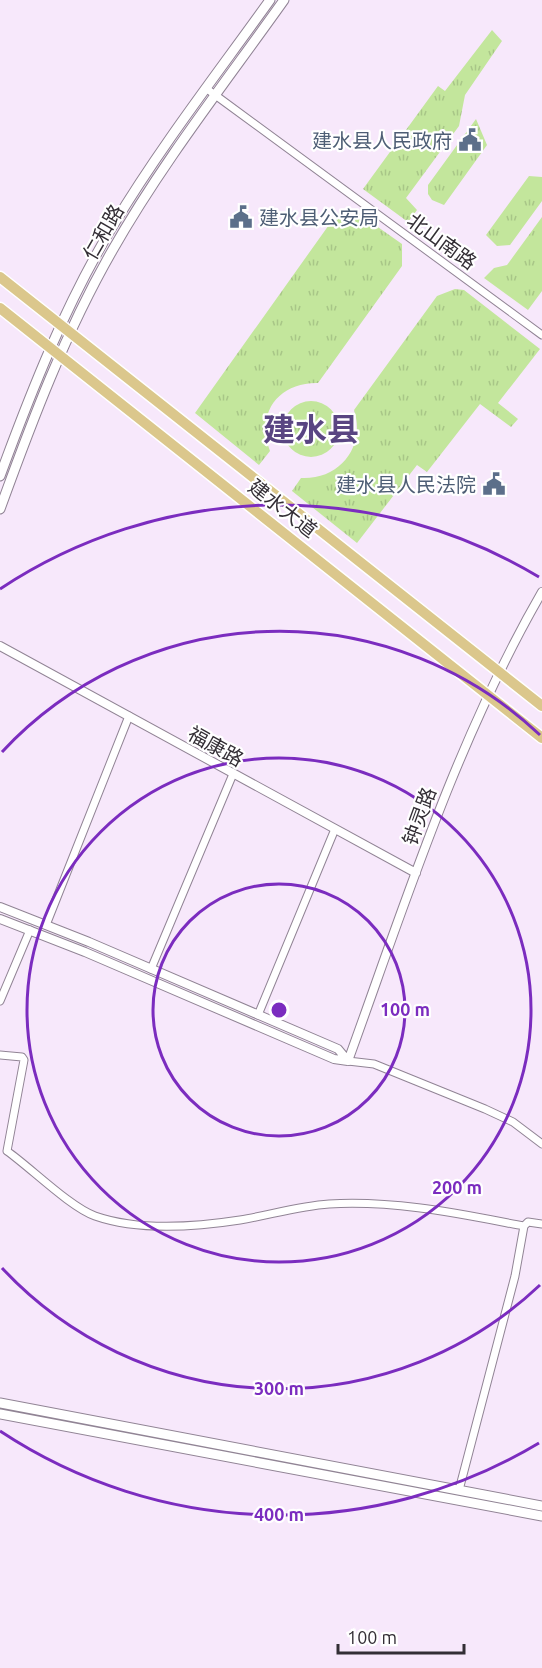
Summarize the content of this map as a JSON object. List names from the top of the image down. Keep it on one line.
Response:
{"streets":{"main road":["仁和路","建水大道"],"street":["北山南路","福康路","钟灵路"]},"crossings":[["仁和路","北山南路"],["仁和路","建水大道"],["建水大道","钟灵路"],["福康路","钟灵路"]],"districts":["建水县"],"places":{"public building":["建水县人民政府","建水县公安局","建水县人民法院"]},"scale_bar":"100 m","rings":["100 m","200 m","300 m","400 m"]}
